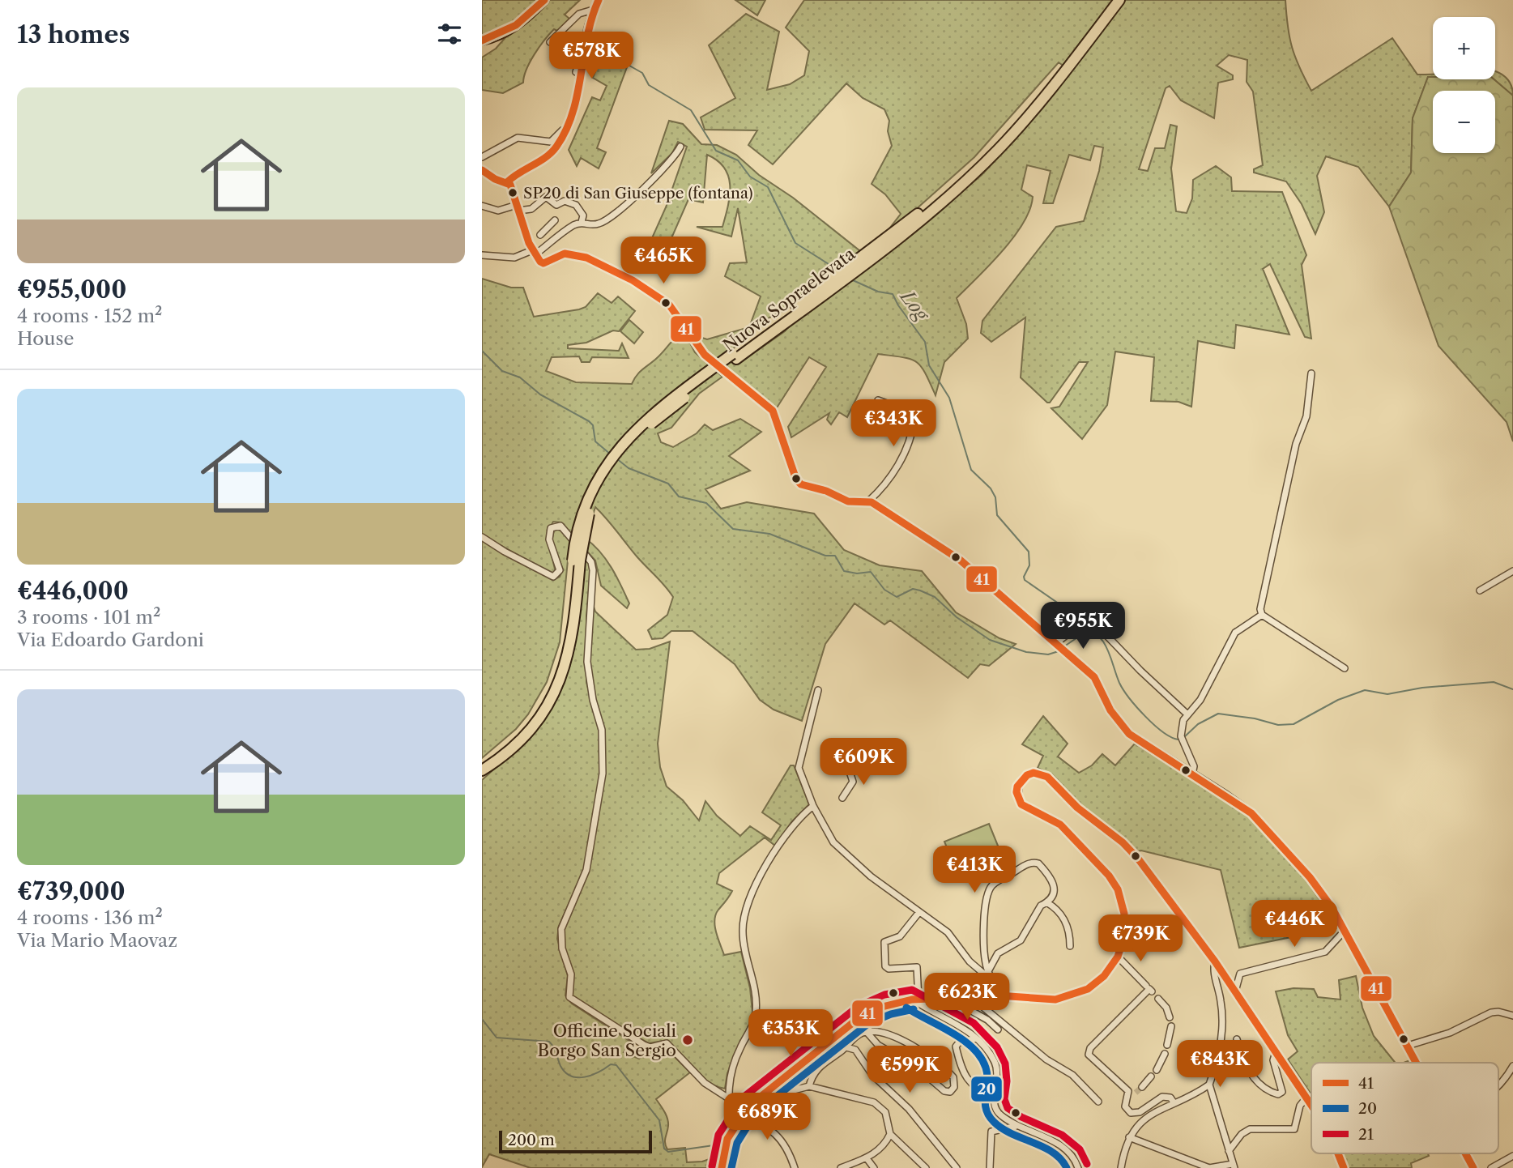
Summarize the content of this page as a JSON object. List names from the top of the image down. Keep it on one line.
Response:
{"streets":{"highway":["Nuova Sopraelevata"]},"water":["Log"],"places":["SP20 di San Giuseppe (fontana)","Officine Sociali Borgo San Sergio"],"lines":["transit line 41","transit line 21","transit line 20"],"legend":["41","20","21"],"scale_bar":"200 m","page":{"heading":"13 homes","map_buttons":["+","−"],"price":["€578K","€465K","€343K","€955K","€609K","€413K","€446K","€739K","€623K","€353K","€843K","€599K","€689K"],"list":[{"name":"€955,000","note":"4 rooms · 152 m² · House"},{"name":"€446,000","note":"3 rooms · 101 m² · Via Edoardo Gardoni"},{"name":"€739,000","note":"4 rooms · 136 m² · Via Mario Maovaz"}],"scale":"200 m"}}
